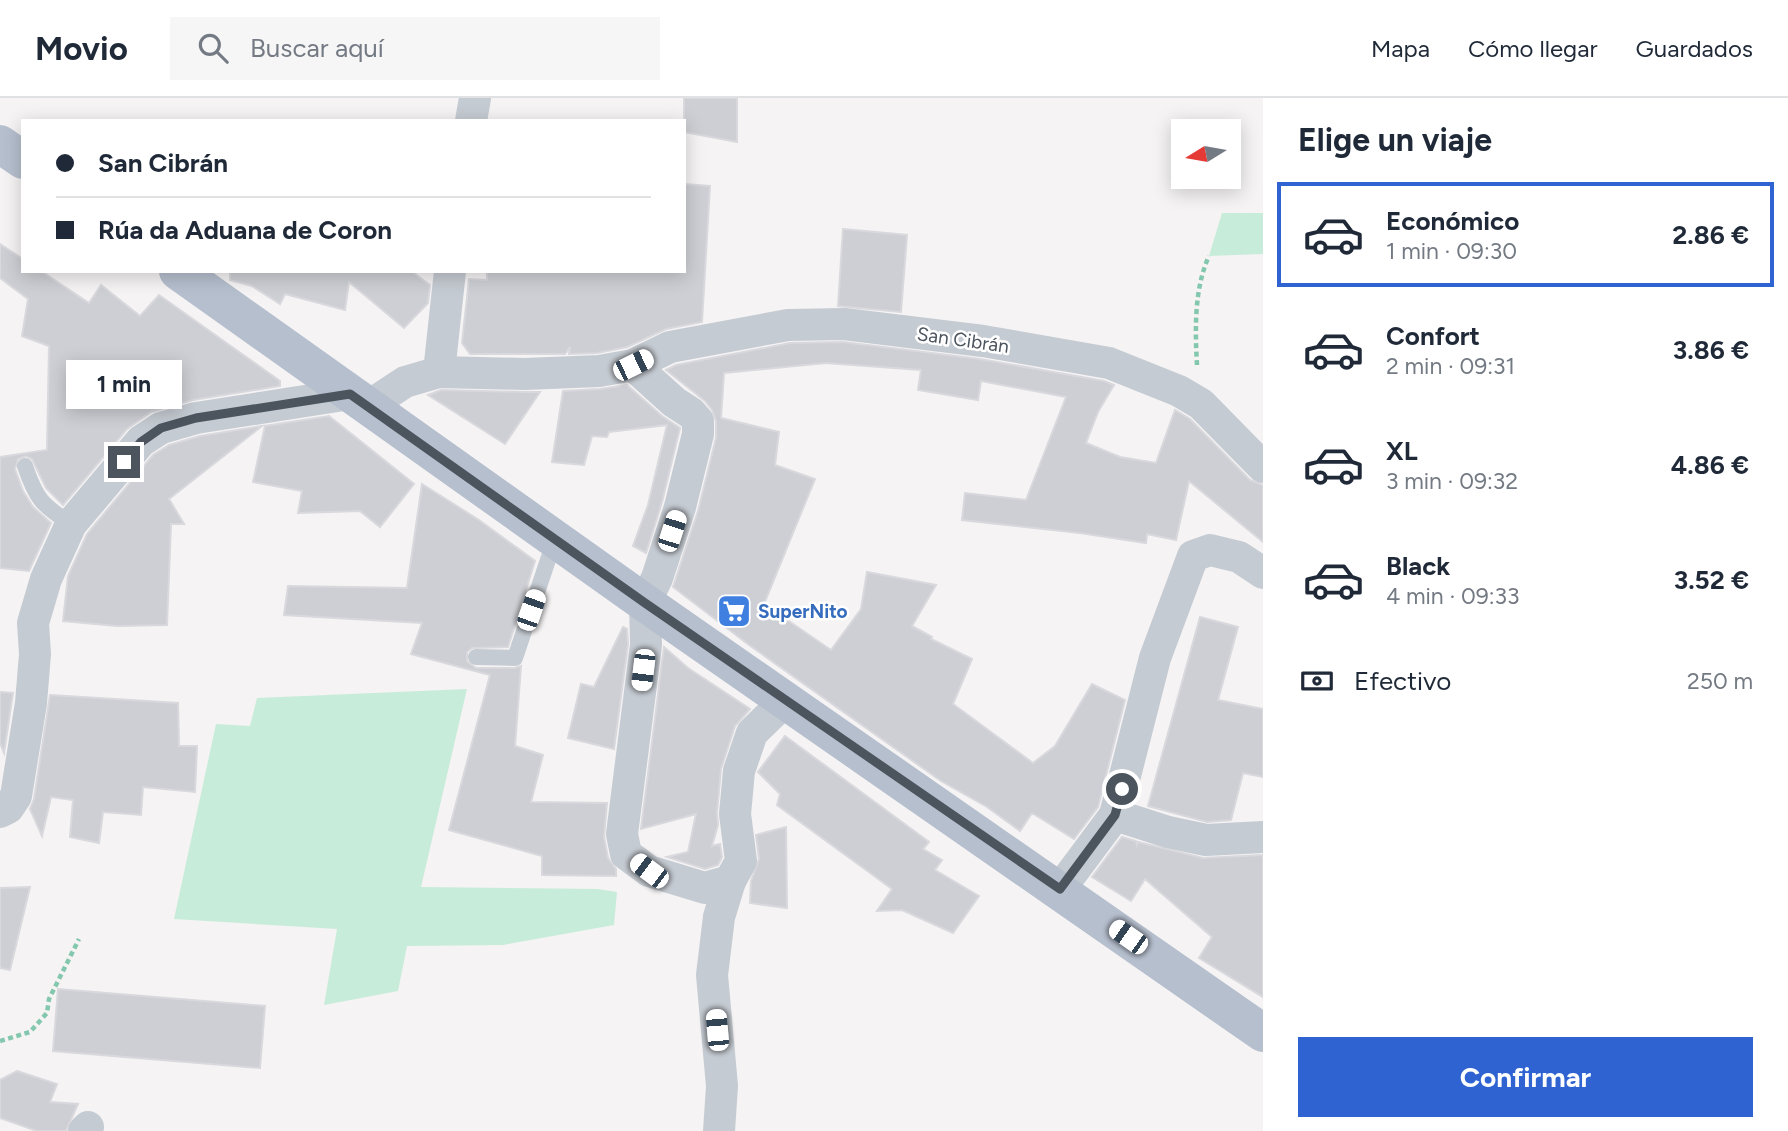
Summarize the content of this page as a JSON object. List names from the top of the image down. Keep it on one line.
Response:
{"streets":{"street":["San Cibrán"]},"places":{"supermarket":["SuperNito"]},"north":"left","page":{"header":"Movio","search":"Buscar aquí","nav":["Mapa","Cómo llegar","Guardados"],"heading":"Elige un viaje","banner":["San Cibrán","Rúa da Aduana de Coron"],"list":[{"name":"Económico","note":"1 min · 09:30","value":"2.86 €"},{"name":"Confort","note":"2 min · 09:31","value":"3.86 €"},{"name":"XL","note":"3 min · 09:32","value":"4.86 €"},{"name":"Black","note":"4 min · 09:33","value":"3.52 €"}],"bubble":"1 min","pay":["Efectivo","250 m"],"buttons":"Confirmar"}}
